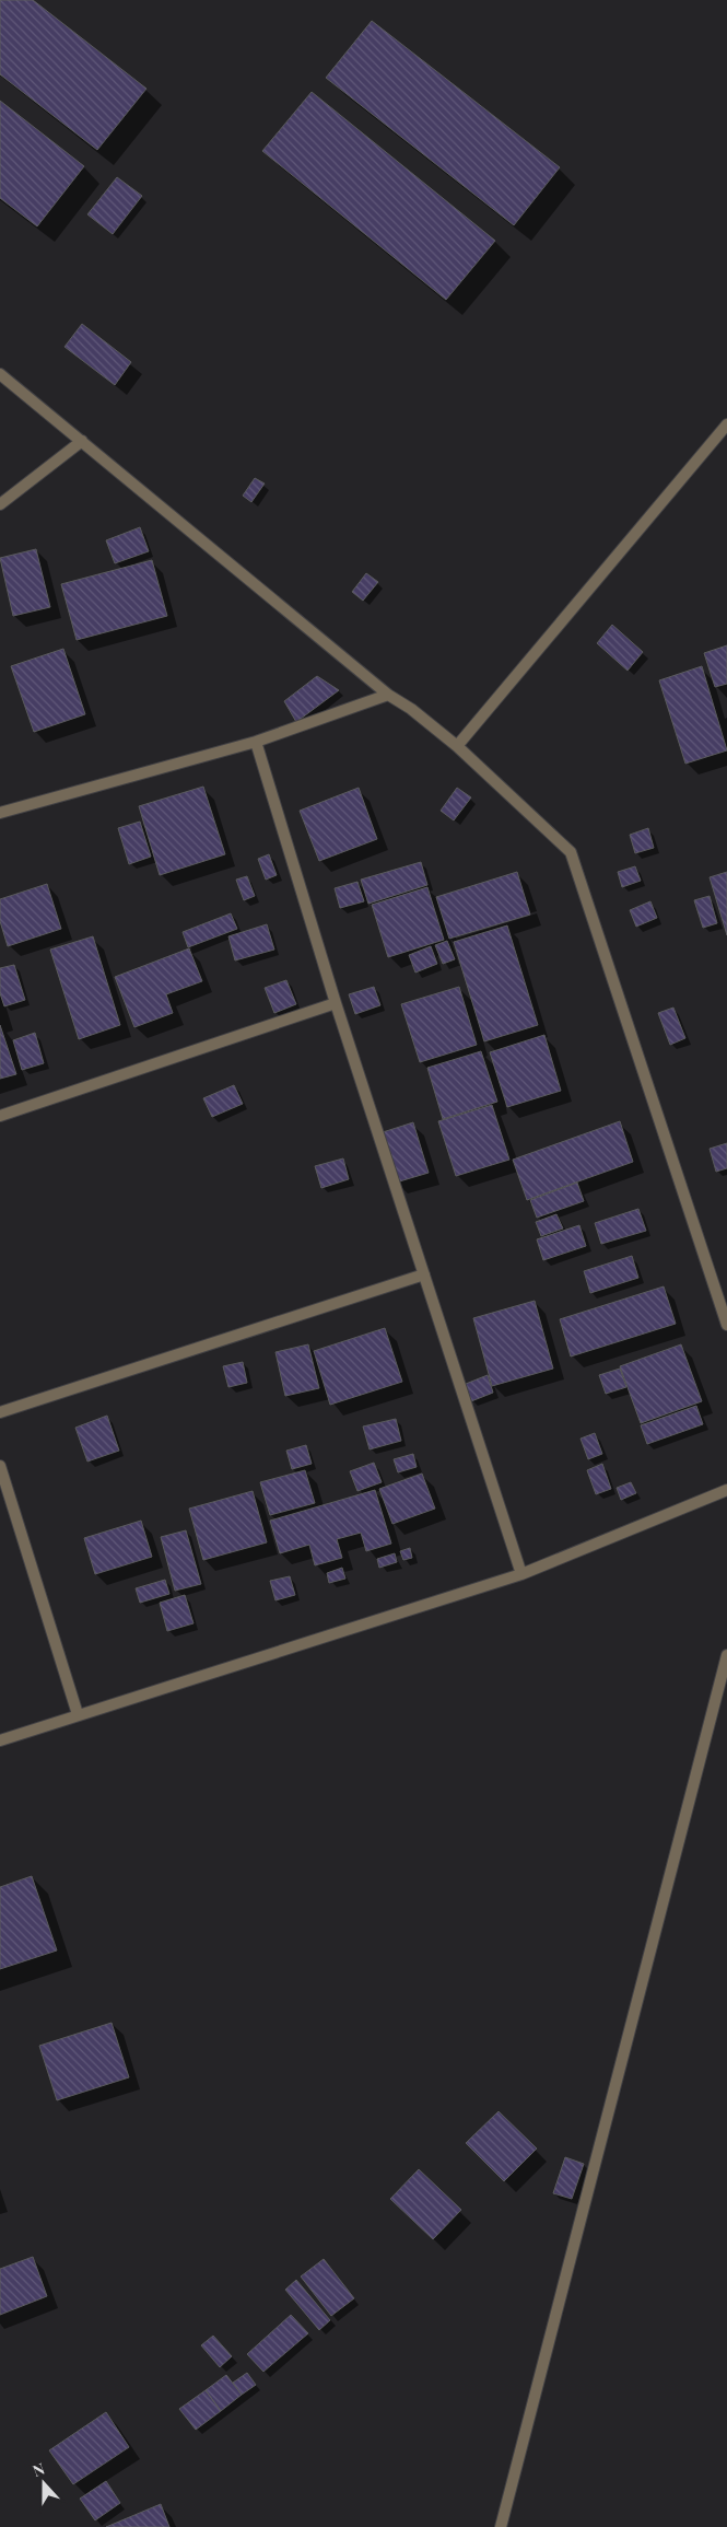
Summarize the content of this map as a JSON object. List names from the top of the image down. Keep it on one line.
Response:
{"north":"top"}
